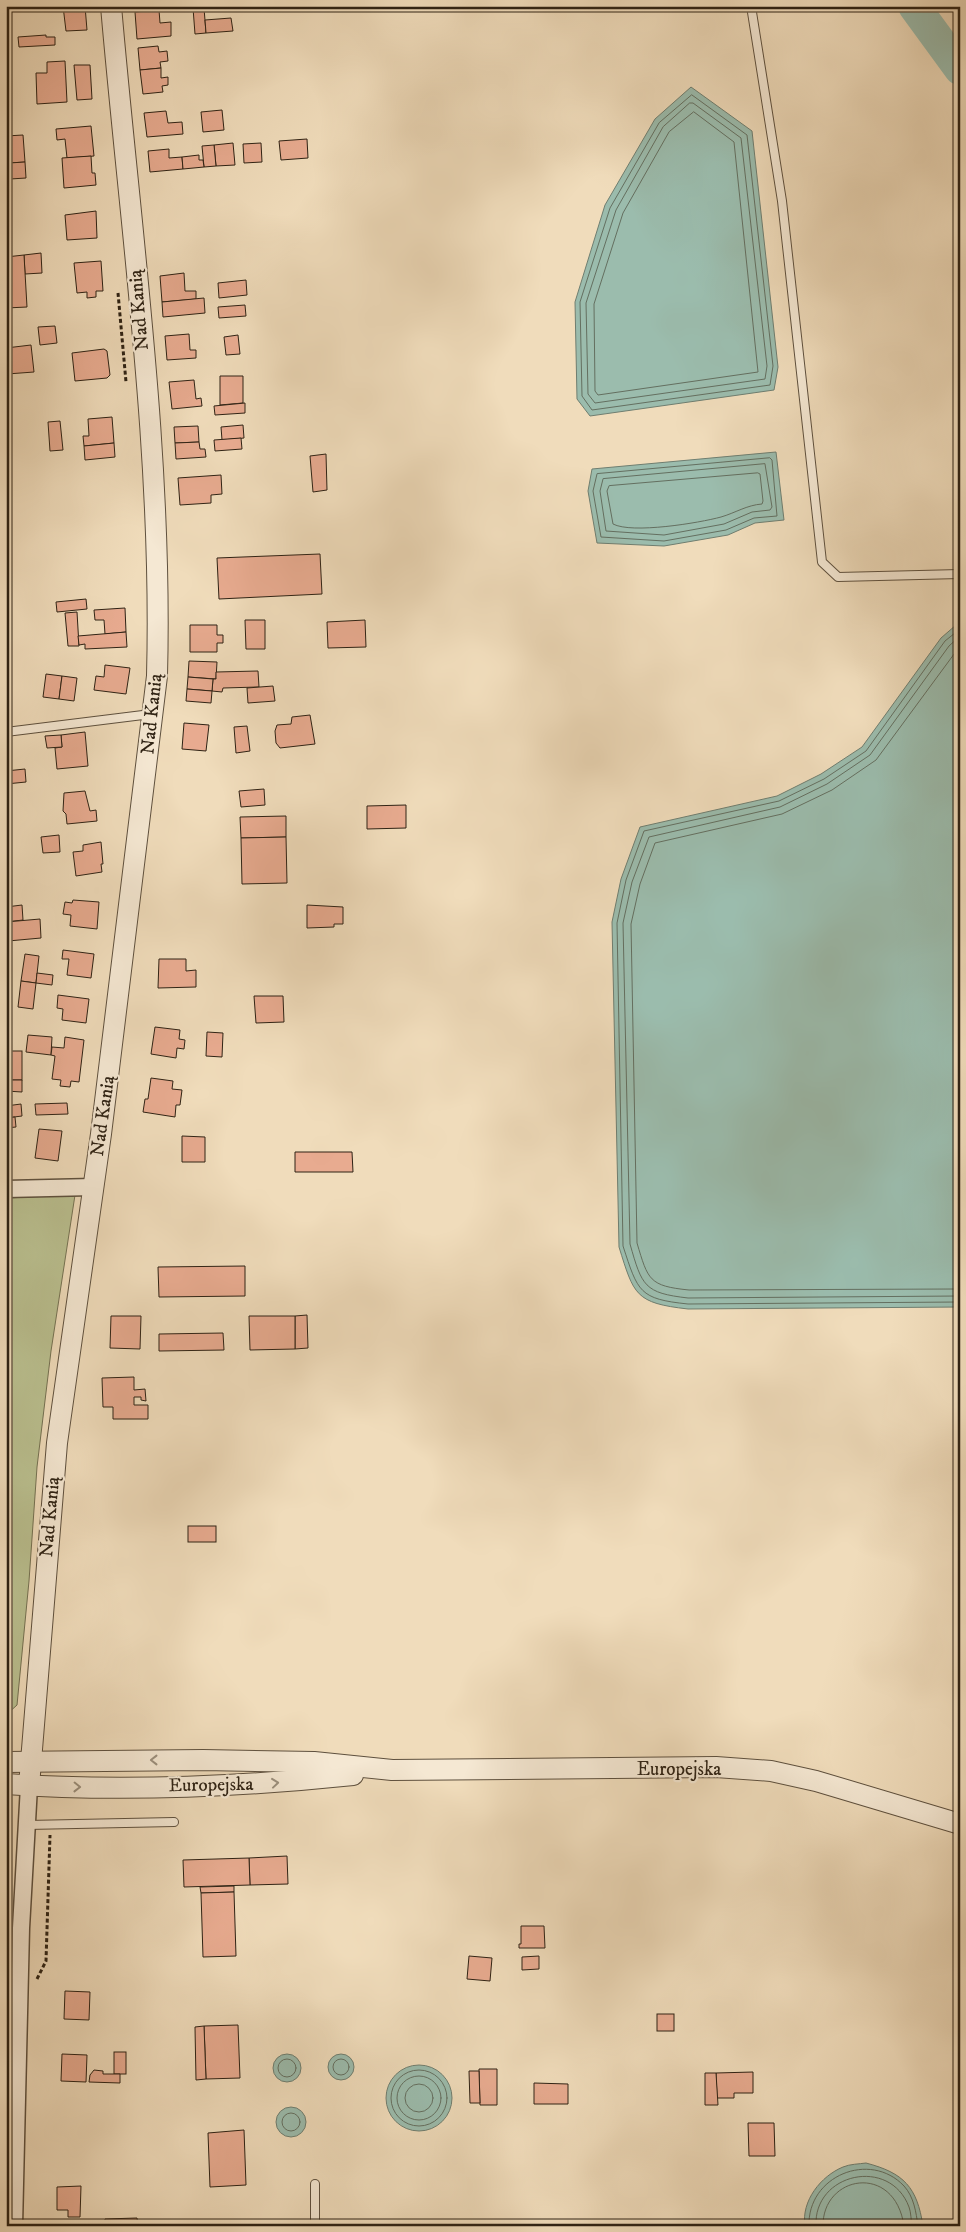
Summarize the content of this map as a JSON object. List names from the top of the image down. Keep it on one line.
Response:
{"streets":{"street":["Nad Kanią","Europejska"]},"crossings":[["Nad Kanią","Europejska"]]}
